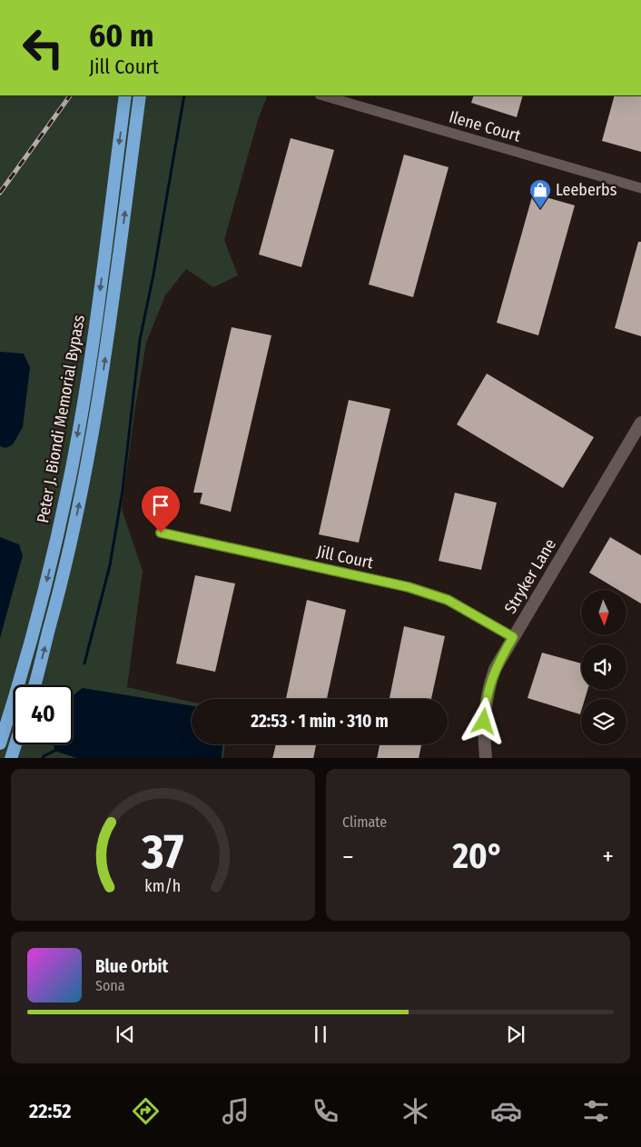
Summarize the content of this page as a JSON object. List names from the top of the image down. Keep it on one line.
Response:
{"streets":{"highway":["Peter J. Biondi Memorial Bypass"],"street":["Ilene Court","Jill Court","Stryker Lane"]},"crossings":[["Jill Court","Stryker Lane"]],"places":{"shop":["Leeberbs"]},"north":"bottom","page":{"turn":["60 m","Jill Court"],"limit":"40","trip":"22:53 · 1 min · 310 m","tile":"Climate","heat":["−","20°","+"],"song":["Blue Orbit","Sona"],"tabs":"22:52","gauge":["37","km/h"]}}
